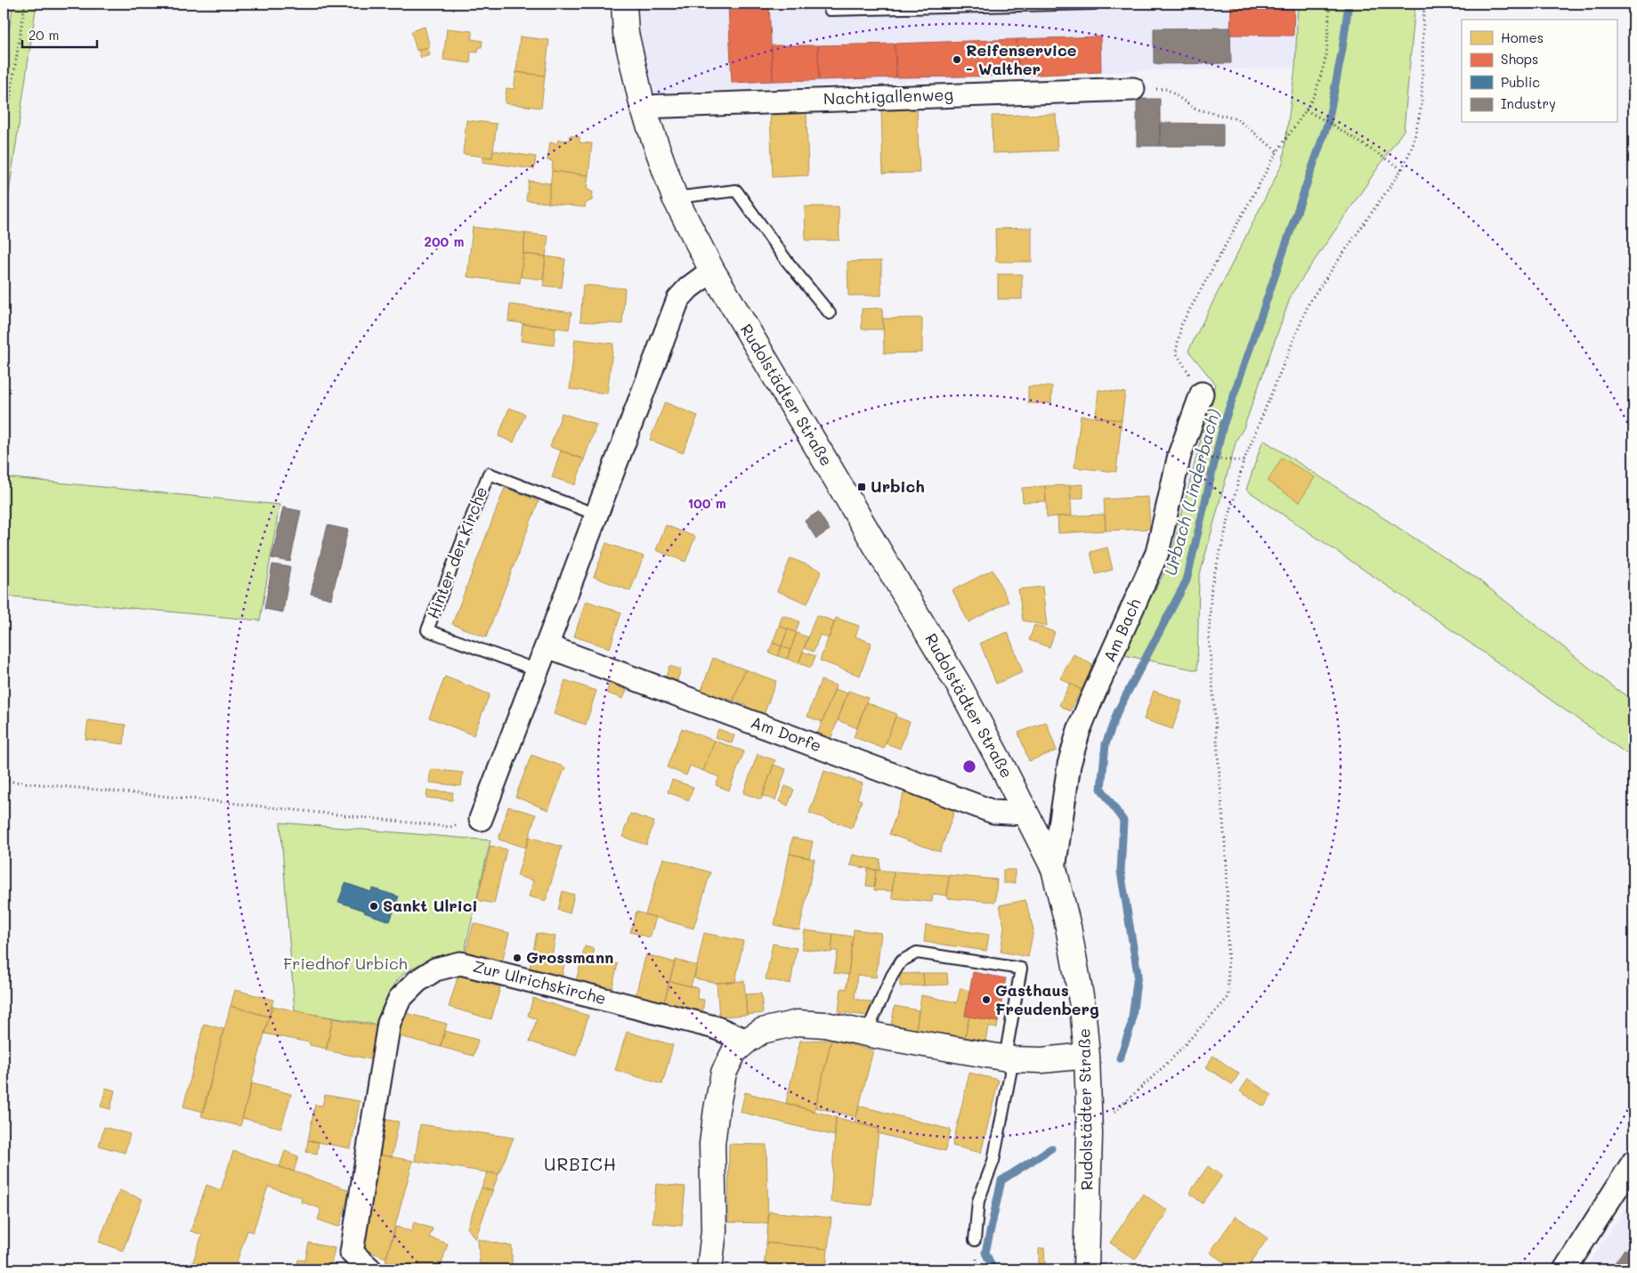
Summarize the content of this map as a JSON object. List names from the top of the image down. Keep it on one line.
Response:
{"streets":{"street":["Nachtigallenweg","Rudolstädter Straße","Am Bach","Am Dorfe","Zur Ulrichskirche"],"lane":["Hinter der Kirche"]},"crossings":[["Nachtigallenweg","Rudolstädter Straße"],["Rudolstädter Straße","Am Bach"],["Rudolstädter Straße","Am Dorfe"]],"districts":["URBICH"],"water":["Urbach (Linderbach)"],"parks":["Friedhof Urbich"],"places":{"other":["Reifenservice - Walther","Sankt Ulrici","Grossmann","Gasthaus Freudenberg"],"transit":["Urbich"]},"legend":["Homes","Shops","Public","Industry"],"scale_bar":"20 m","rings":["200 m","100 m"]}
